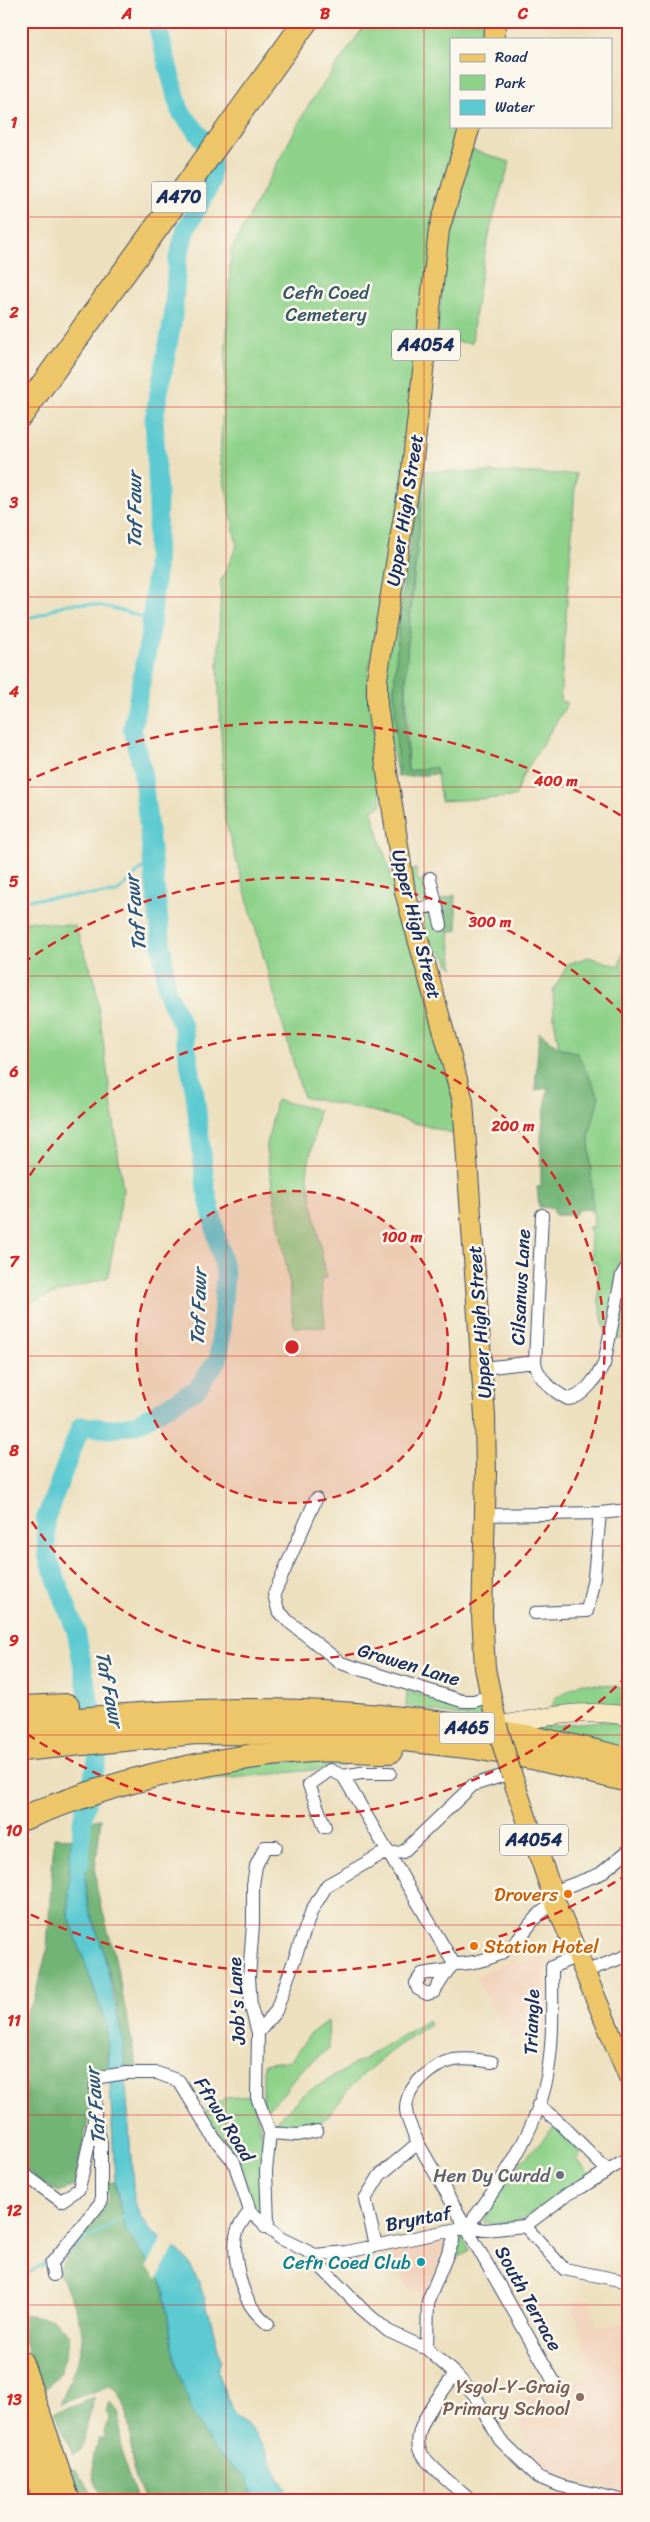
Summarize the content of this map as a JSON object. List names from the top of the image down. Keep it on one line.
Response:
{"streets":{"highway":["A470","A465"],"main road":["A4054","Upper High Street"],"street":["Cilsanws Lane","Grawen Lane","Job's Lane","Triangle","Ffrwd Road","Bryntaf","South Terrace"]},"crossings":[["A4054","Upper High Street"],["A4054","Triangle"],["Upper High Street","Cilsanws Lane"],["Upper High Street","Grawen Lane"],["Job's Lane","Ffrwd Road"],["Triangle","Bryntaf"],["Ffrwd Road","Bryntaf"],["Bryntaf","South Terrace"]],"water":["Taf Fawr"],"parks":["Cefn Coed Cemetery"],"places":["Drovers","Station Hotel","Hen Dy Cwrdd","Cefn Coed Club","Ysgol-Y-Graig Primary School"],"legend":["Road","Park","Water"],"grid":{"columns":["A","B","C"],"rows":["1","2","3","4","5","6","7","8","9","10","11","12","13"]},"rings":["400 m","300 m","200 m","100 m"]}
